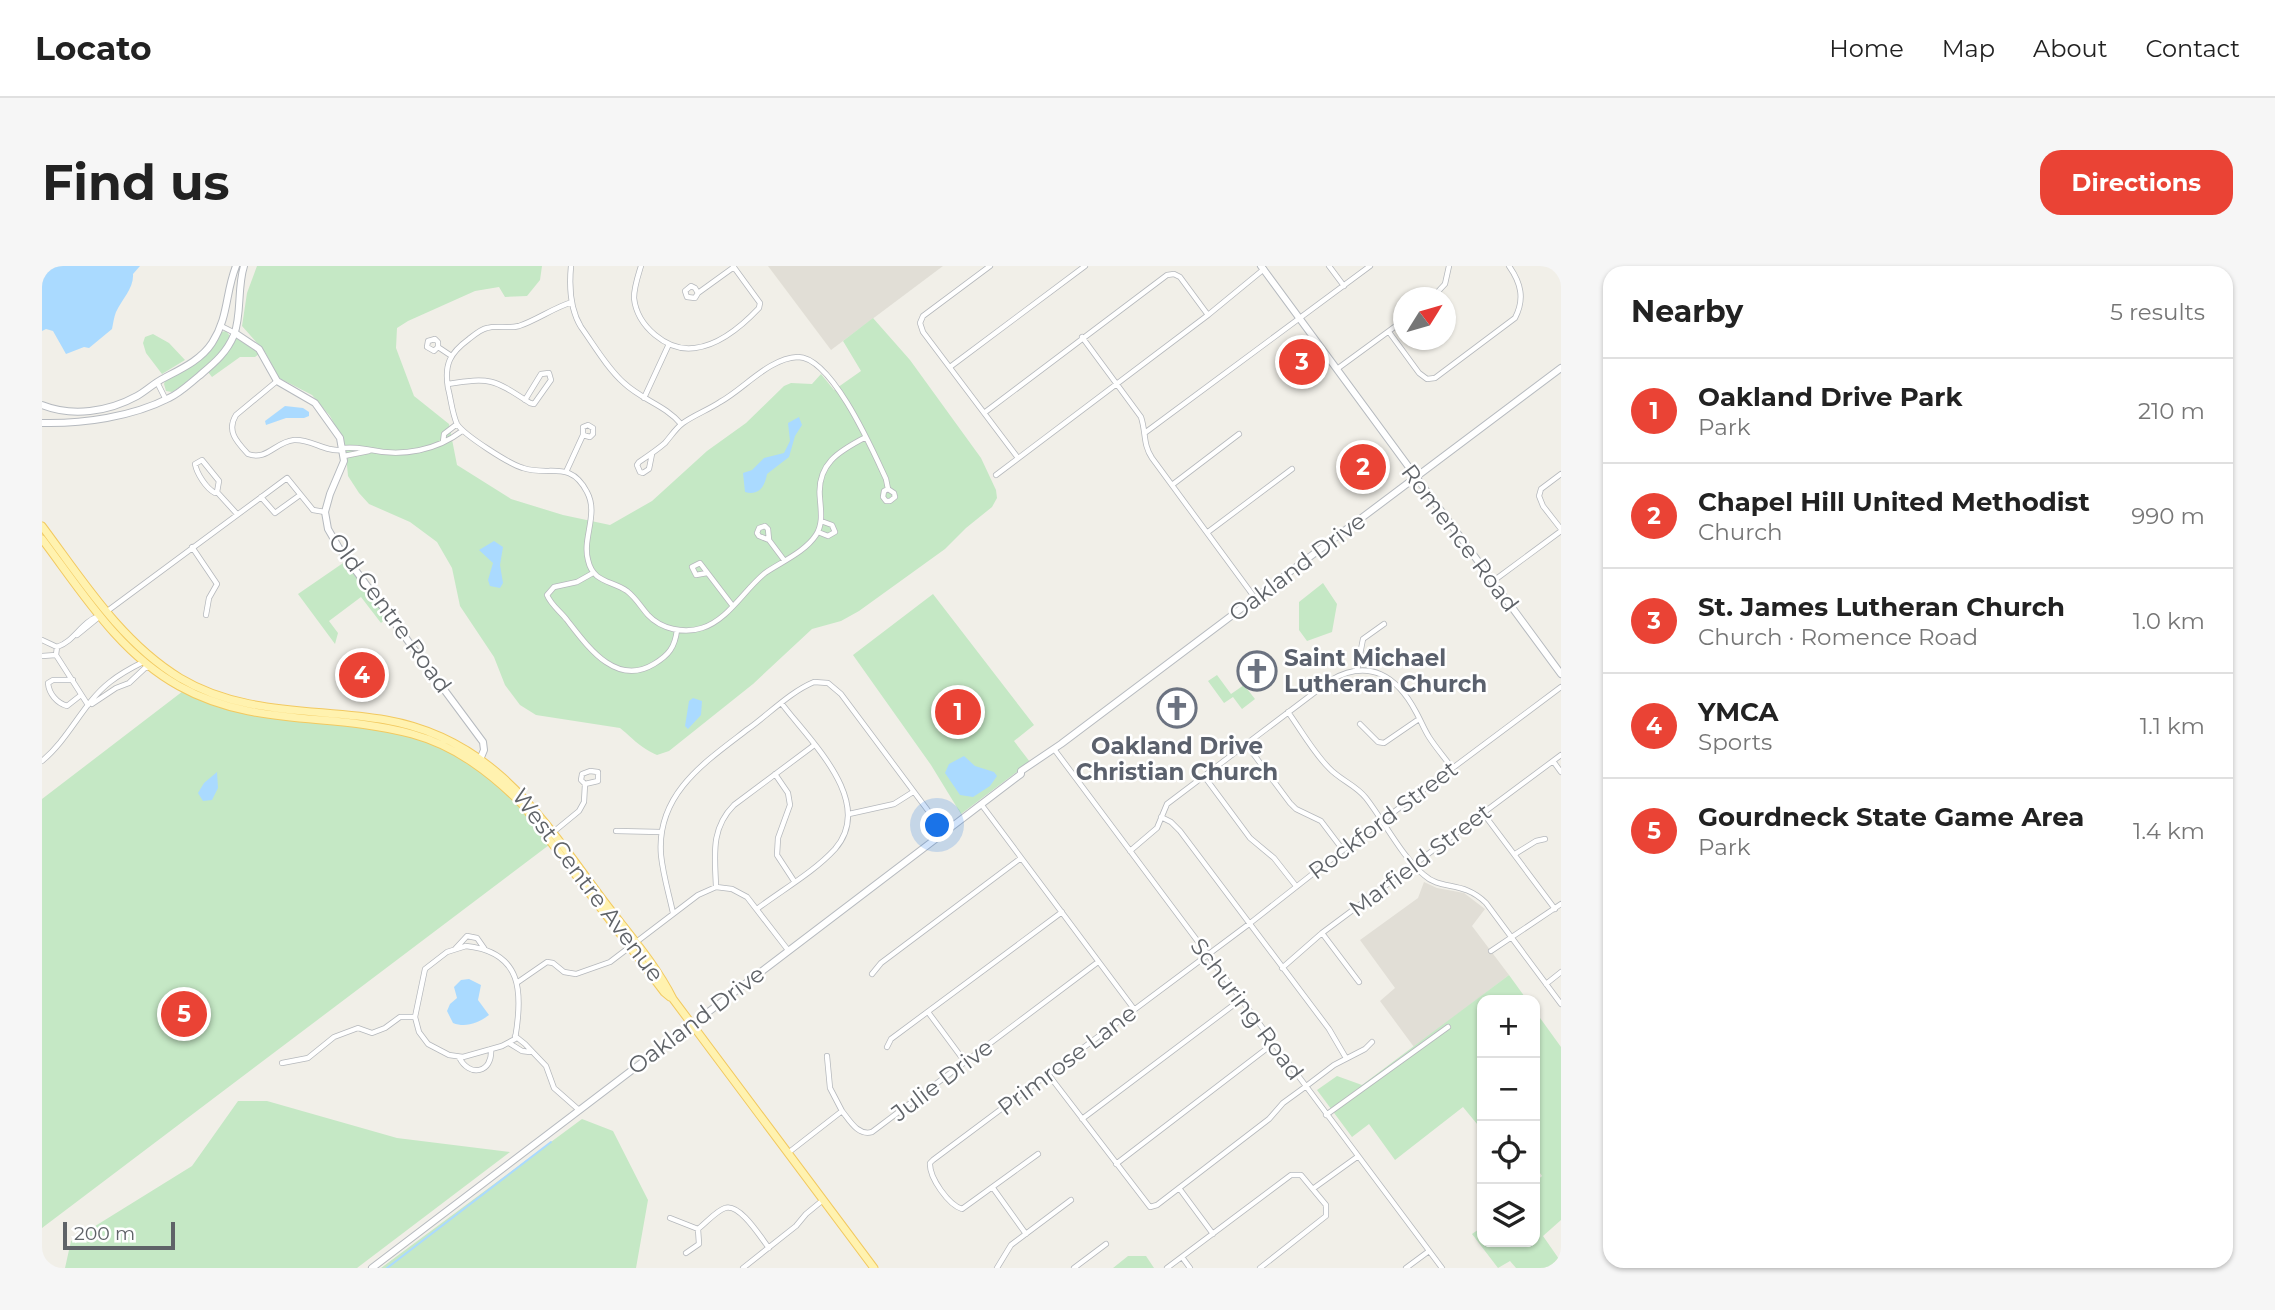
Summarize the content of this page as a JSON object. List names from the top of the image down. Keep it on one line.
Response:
{"streets":{"main road":["West Centre Avenue"],"street":["Romence Road","Oakland Drive","Old Centre Road","Rockford Street","Marfield Street","Schuring Road","Primrose Lane","Julie Drive"]},"crossings":[["Romence Road","Oakland Drive"],["Oakland Drive","West Centre Avenue"],["Oakland Drive","Schuring Road"],["Old Centre Road","West Centre Avenue"],["Rockford Street","Schuring Road"],["Rockford Street","Primrose Lane"],["Schuring Road","Primrose Lane"]],"places":{"church":["Saint Michael Lutheran Church","Oakland Drive Christian Church"]},"scale_bar":"200 m","north":"top right","page":{"header":"Locato","nav":["Home","Map","About","Contact"],"buttons":"Directions","title":"Find us","heading":["Nearby","5 results"],"pins":["3","2","4","1","5"],"list":[{"mark":"1","name":"Oakland Drive Park","note":"Park","value":"210 m"},{"mark":"2","name":"Chapel Hill United Methodist","note":"Church","value":"990 m"},{"mark":"3","name":"St. James Lutheran Church","note":"Church · Romence Road","value":"1.0 km"},{"mark":"4","name":"YMCA","note":"Sports","value":"1.1 km"},{"mark":"5","name":"Gourdneck State Game Area","note":"Park","value":"1.4 km"}],"map_buttons":["+","−"],"scale":"200 m"}}
